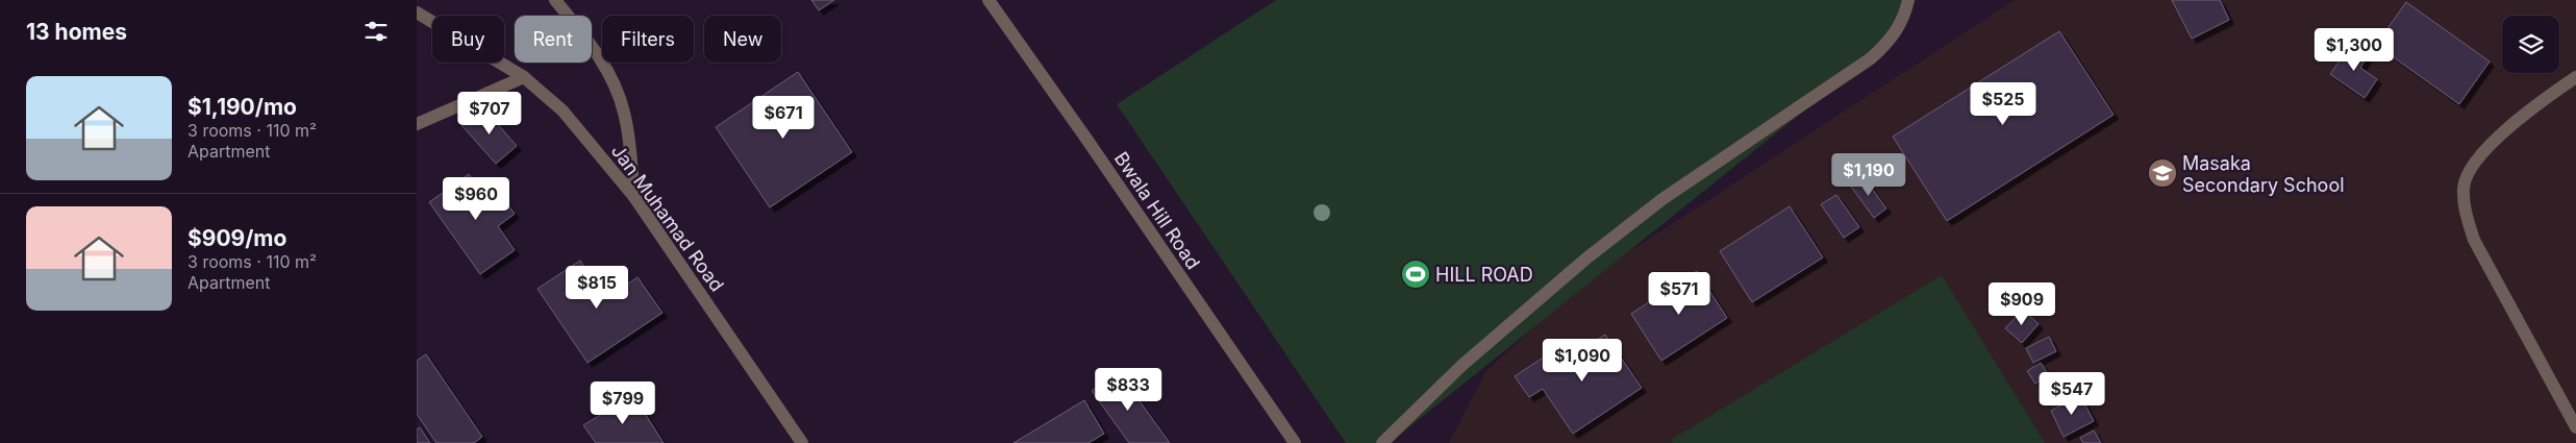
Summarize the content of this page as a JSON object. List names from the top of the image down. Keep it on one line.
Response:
{"streets":{"street":["Bwala Hill Road","Jan Muhamad Road"]},"places":{"school or university":["Masaka Secondary School"],"sports":["HILL ROAD"]},"page":{"heading":"13 homes","chip":["Buy","Rent","Filters","New"],"price":["$1,300","$525","$707","$671","$1,190","$960","$815","$571","$909","$1,090","$833","$547","$799"],"list":[{"name":"$1,190/mo","note":"3 rooms · 110 m² · Apartment"},{"name":"$909/mo","note":"3 rooms · 110 m² · Apartment"}]}}
